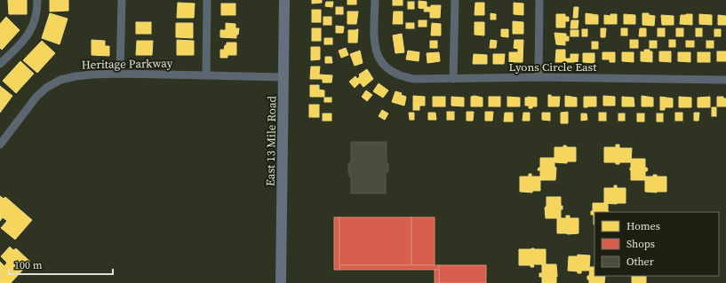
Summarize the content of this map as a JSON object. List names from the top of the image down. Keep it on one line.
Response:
{"streets":{"main road":["East 13 Mile Road"],"street":["Heritage Parkway","Lyons Circle East"]},"crossings":[["Heritage Parkway","East 13 Mile Road"]],"legend":["Homes","Shops","Other"],"scale_bar":"100 m"}
